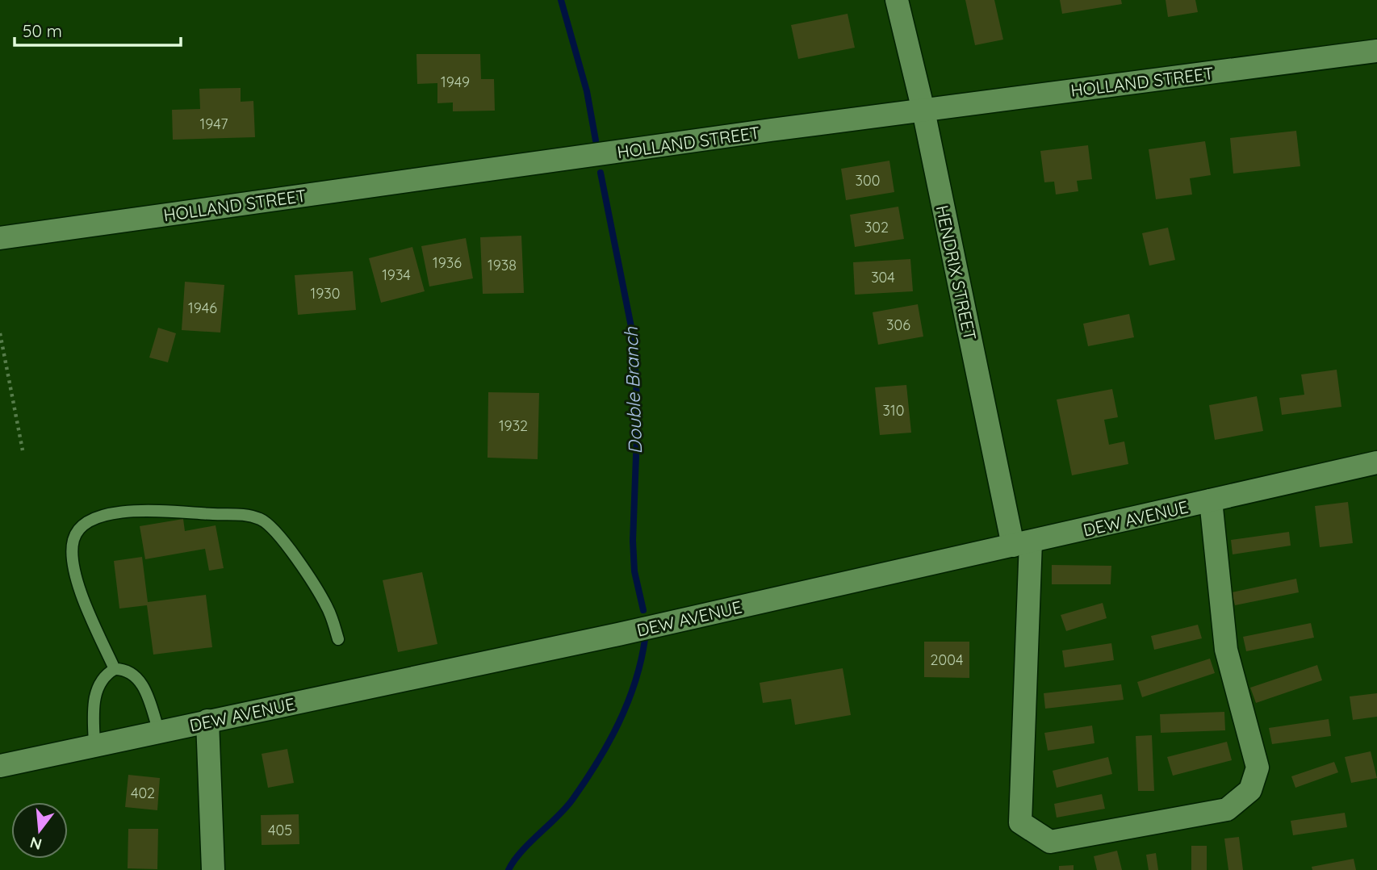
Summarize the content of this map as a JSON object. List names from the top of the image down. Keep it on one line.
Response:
{"streets":{"street":["HOLLAND STREET","HENDRIX STREET","DEW AVENUE"]},"crossings":[["HOLLAND STREET","HENDRIX STREET"],["HENDRIX STREET","DEW AVENUE"]],"water":["Double Branch"],"house_numbers":["1949","1947","300","302","1936","1938","1934","304","1930","1946","306","310","1932","2004","402","405"],"scale_bar":"50 m","north":"bottom"}
